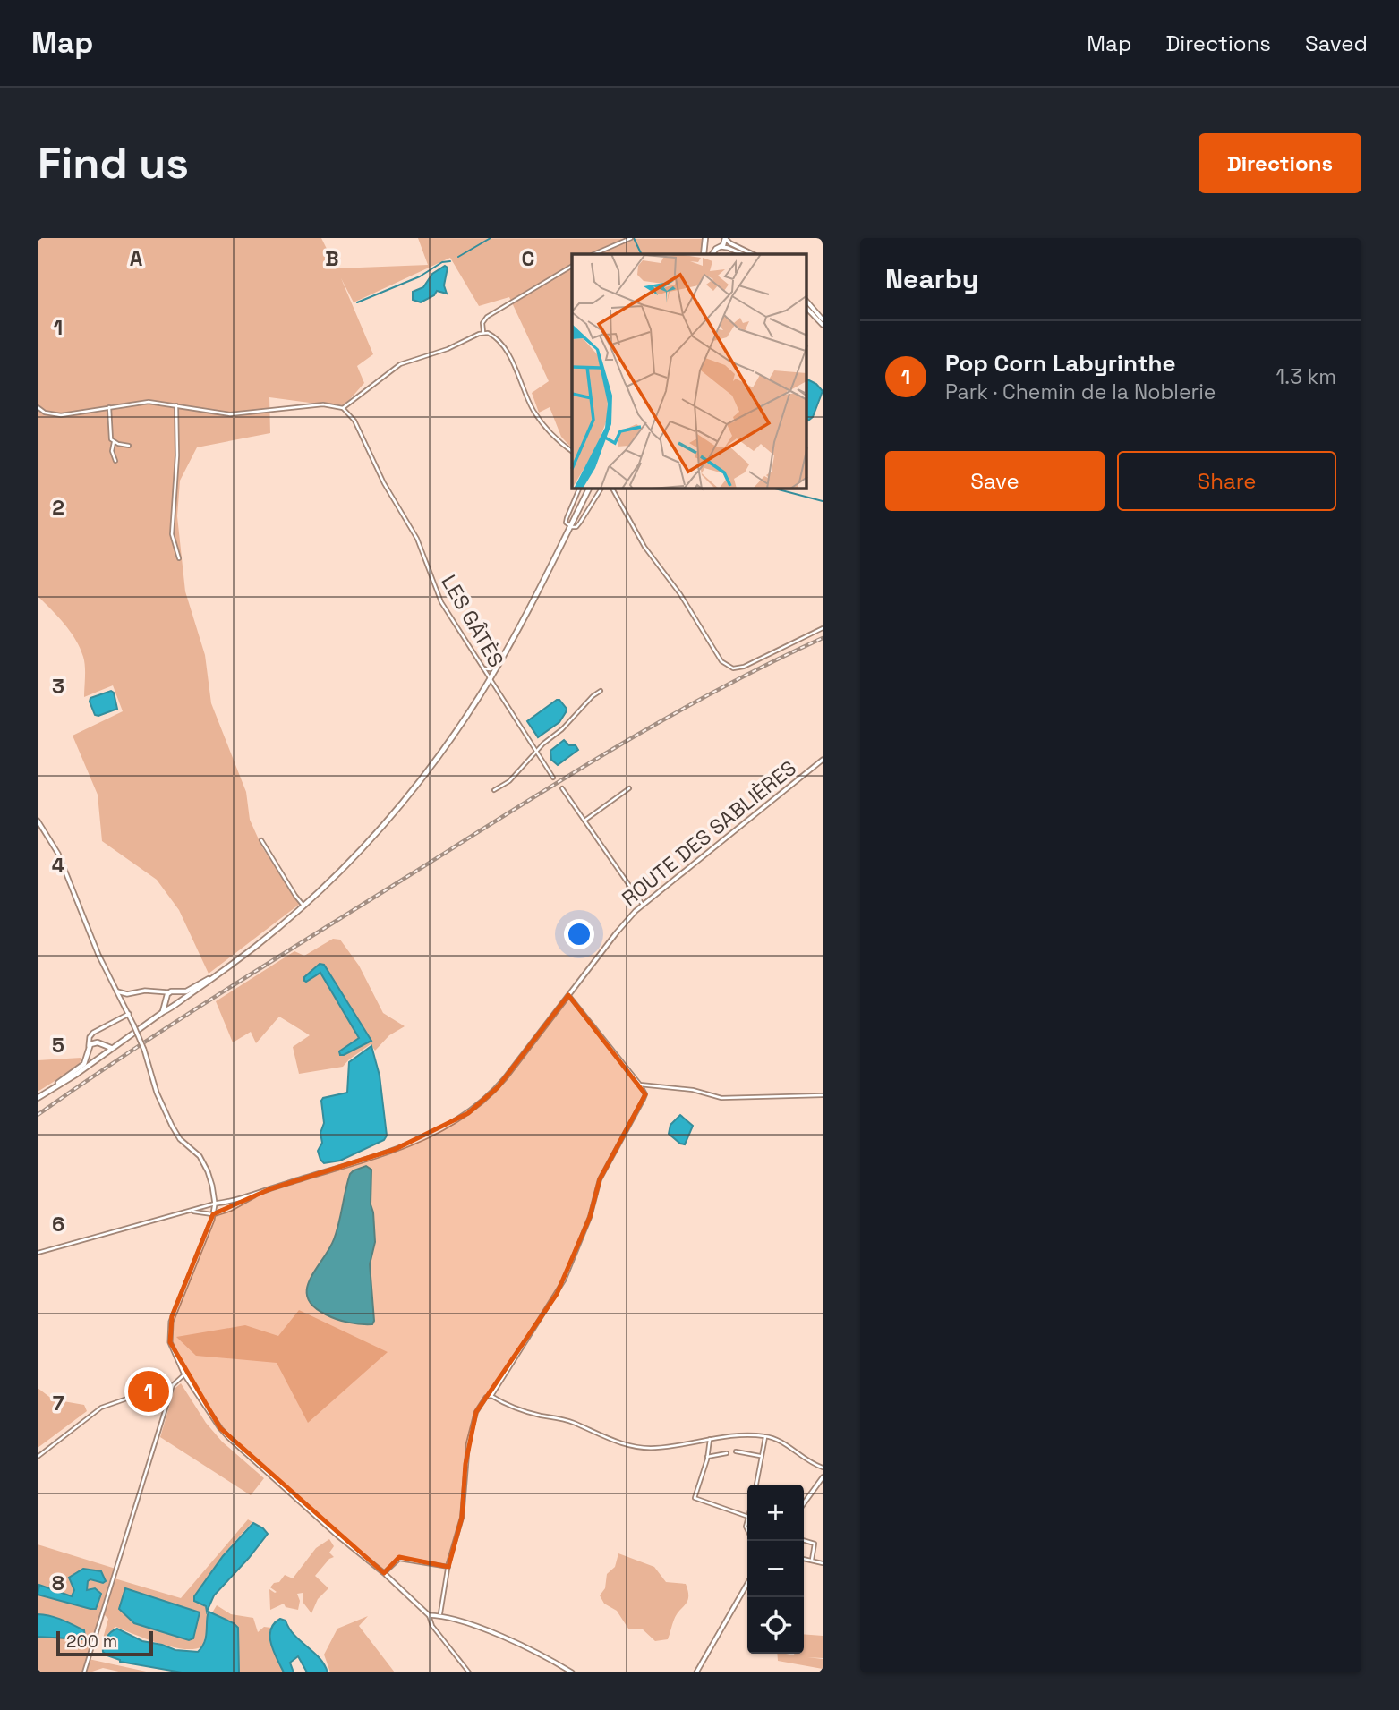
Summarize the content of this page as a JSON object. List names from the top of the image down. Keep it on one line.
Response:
{"streets":{"street":["LES GÂTÈS","ROUTE DES SABLIÈRES"]},"scale_bar":"200 m","page":{"header":"Map","nav":["Map","Directions","Saved"],"buttons":["Directions",["Save","Share"]],"title":"Find us","heading":"Nearby","list":[{"mark":"1","name":"Pop Corn Labyrinthe","note":"Park · Chemin de la Noblerie","value":"1.3 km"}],"pins":"1","map_buttons":["+","−"],"scale":"200 m"},"grid":{"columns":["A","B","C"],"rows":["1","2","3","4","5","6","7","8"]}}
